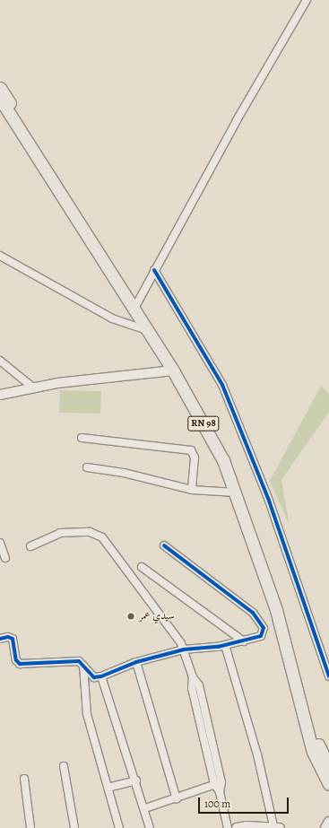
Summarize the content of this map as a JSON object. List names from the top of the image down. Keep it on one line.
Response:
{"streets":{"main road":["RN 98"]},"places":["سيدي عمر"],"scale_bar":"100 m"}
